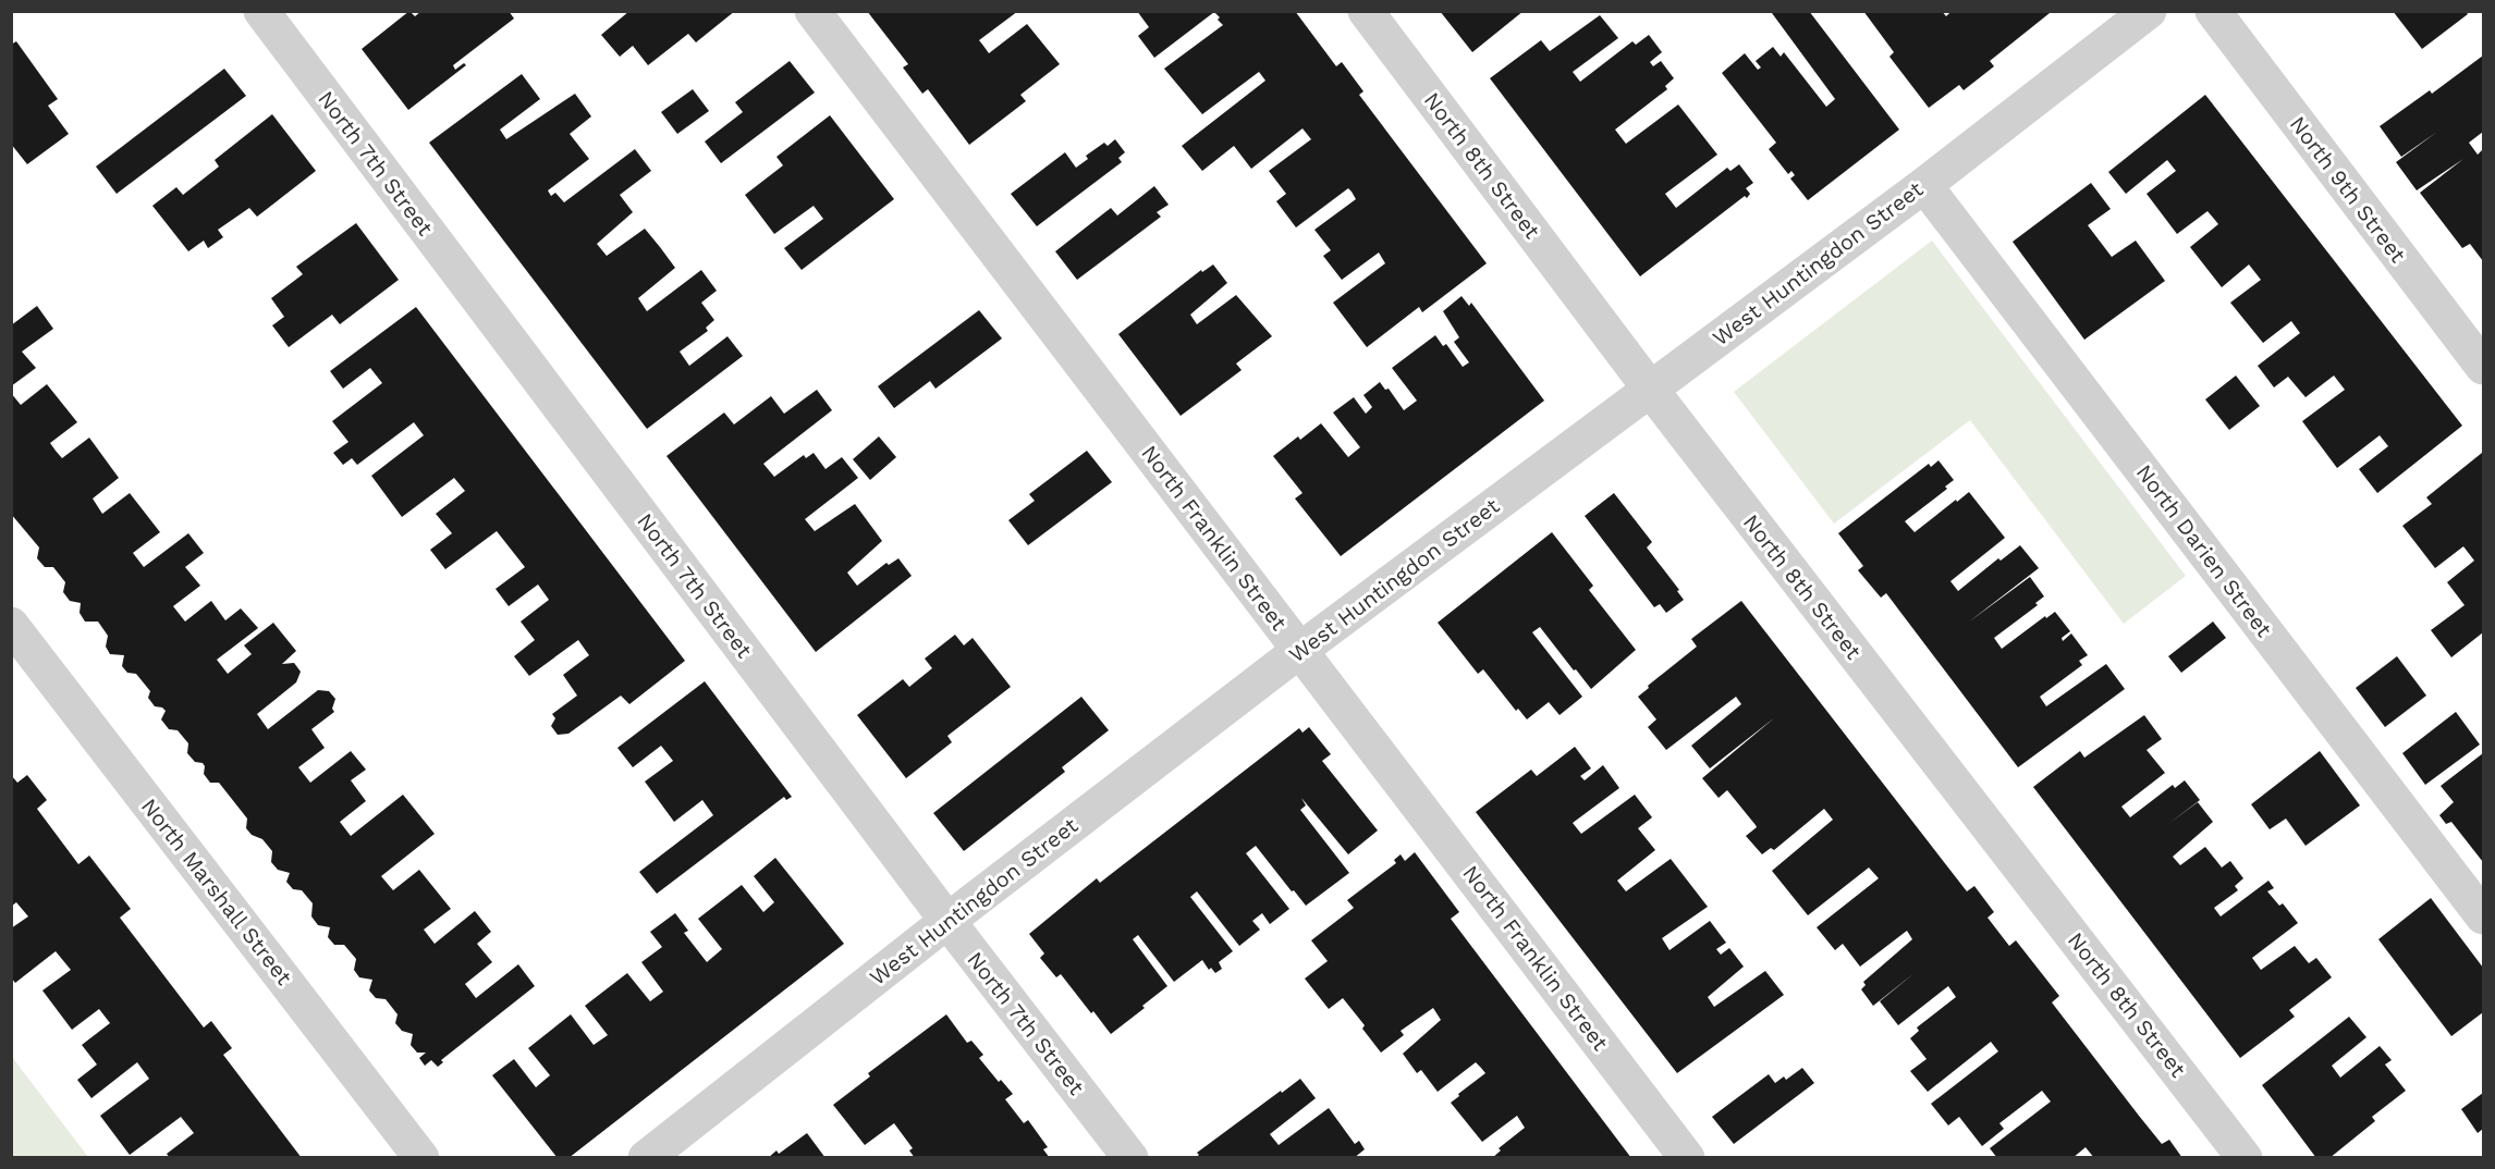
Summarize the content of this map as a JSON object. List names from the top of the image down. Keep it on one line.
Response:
{"streets":{"street":["North 7th Street","North 8th Street","North 9th Street","West Huntingdon Street","North Franklin Street","North Darien Street","North Marshall Street"]},"crossings":[["North 7th Street","West Huntingdon Street"],["North 8th Street","West Huntingdon Street"],["West Huntingdon Street","North Franklin Street"],["West Huntingdon Street","North Darien Street"]]}
